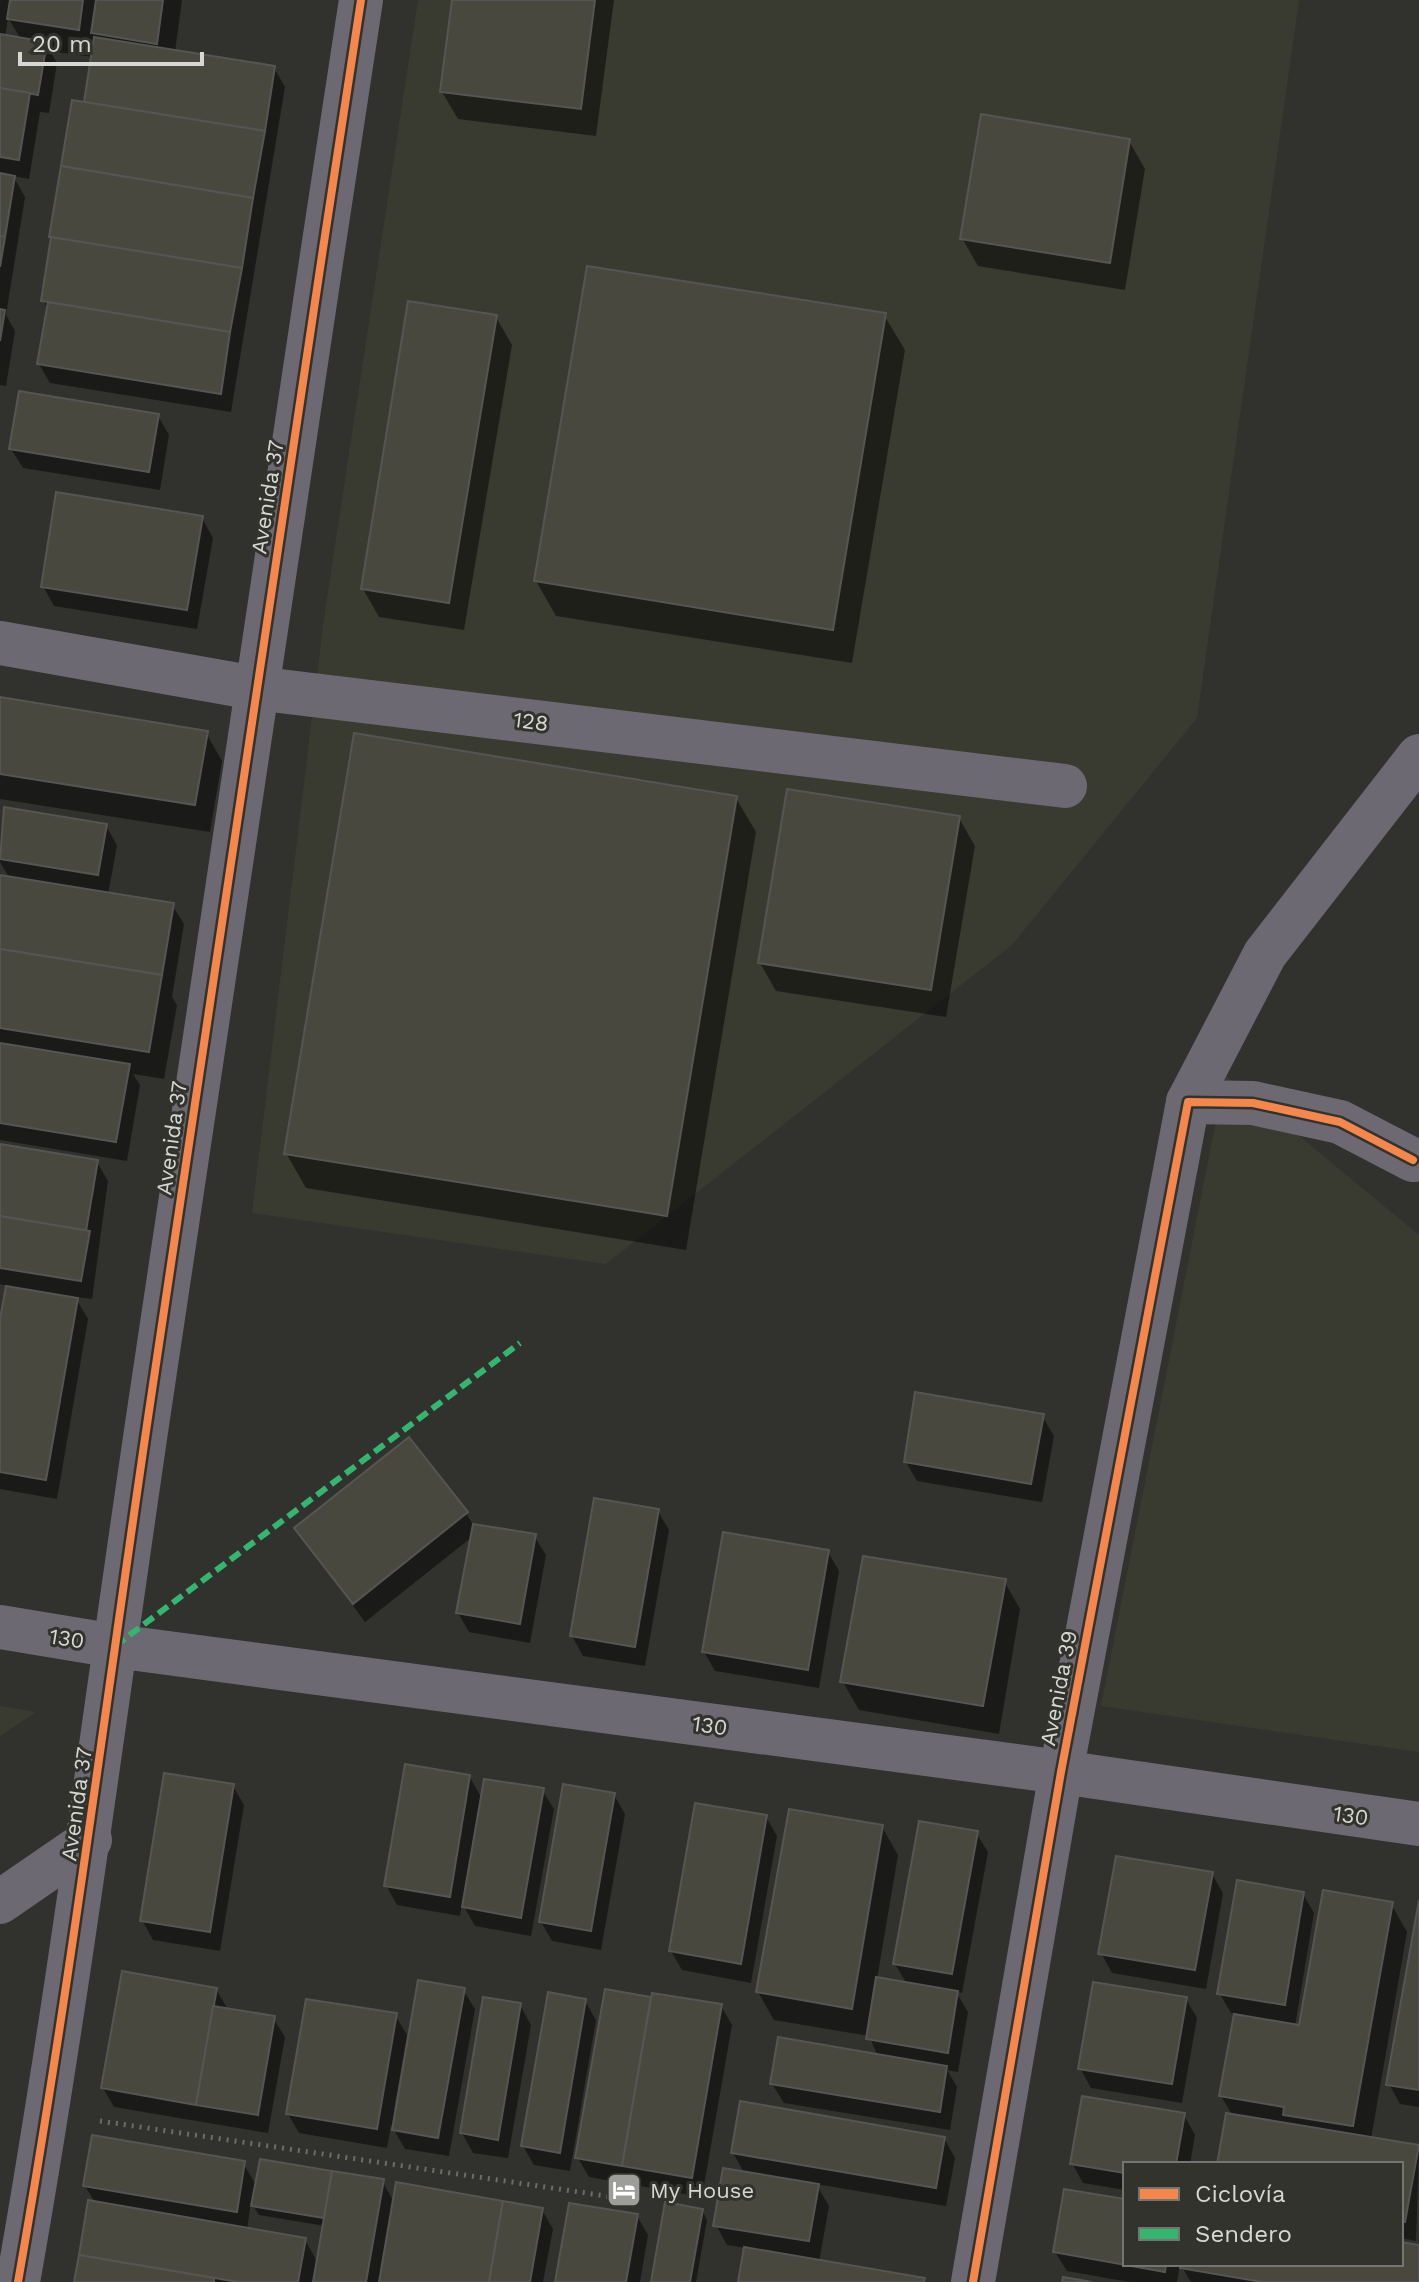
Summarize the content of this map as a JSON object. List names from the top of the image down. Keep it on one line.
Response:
{"streets":{"street":["Avenida 37","128","130","Avenida 39"]},"crossings":[["Avenida 37","128"],["Avenida 37","130"],["130","Avenida 39"]],"places":{"hotel":["My House"]},"legend":["Ciclovía","Sendero"],"scale_bar":"20 m"}
